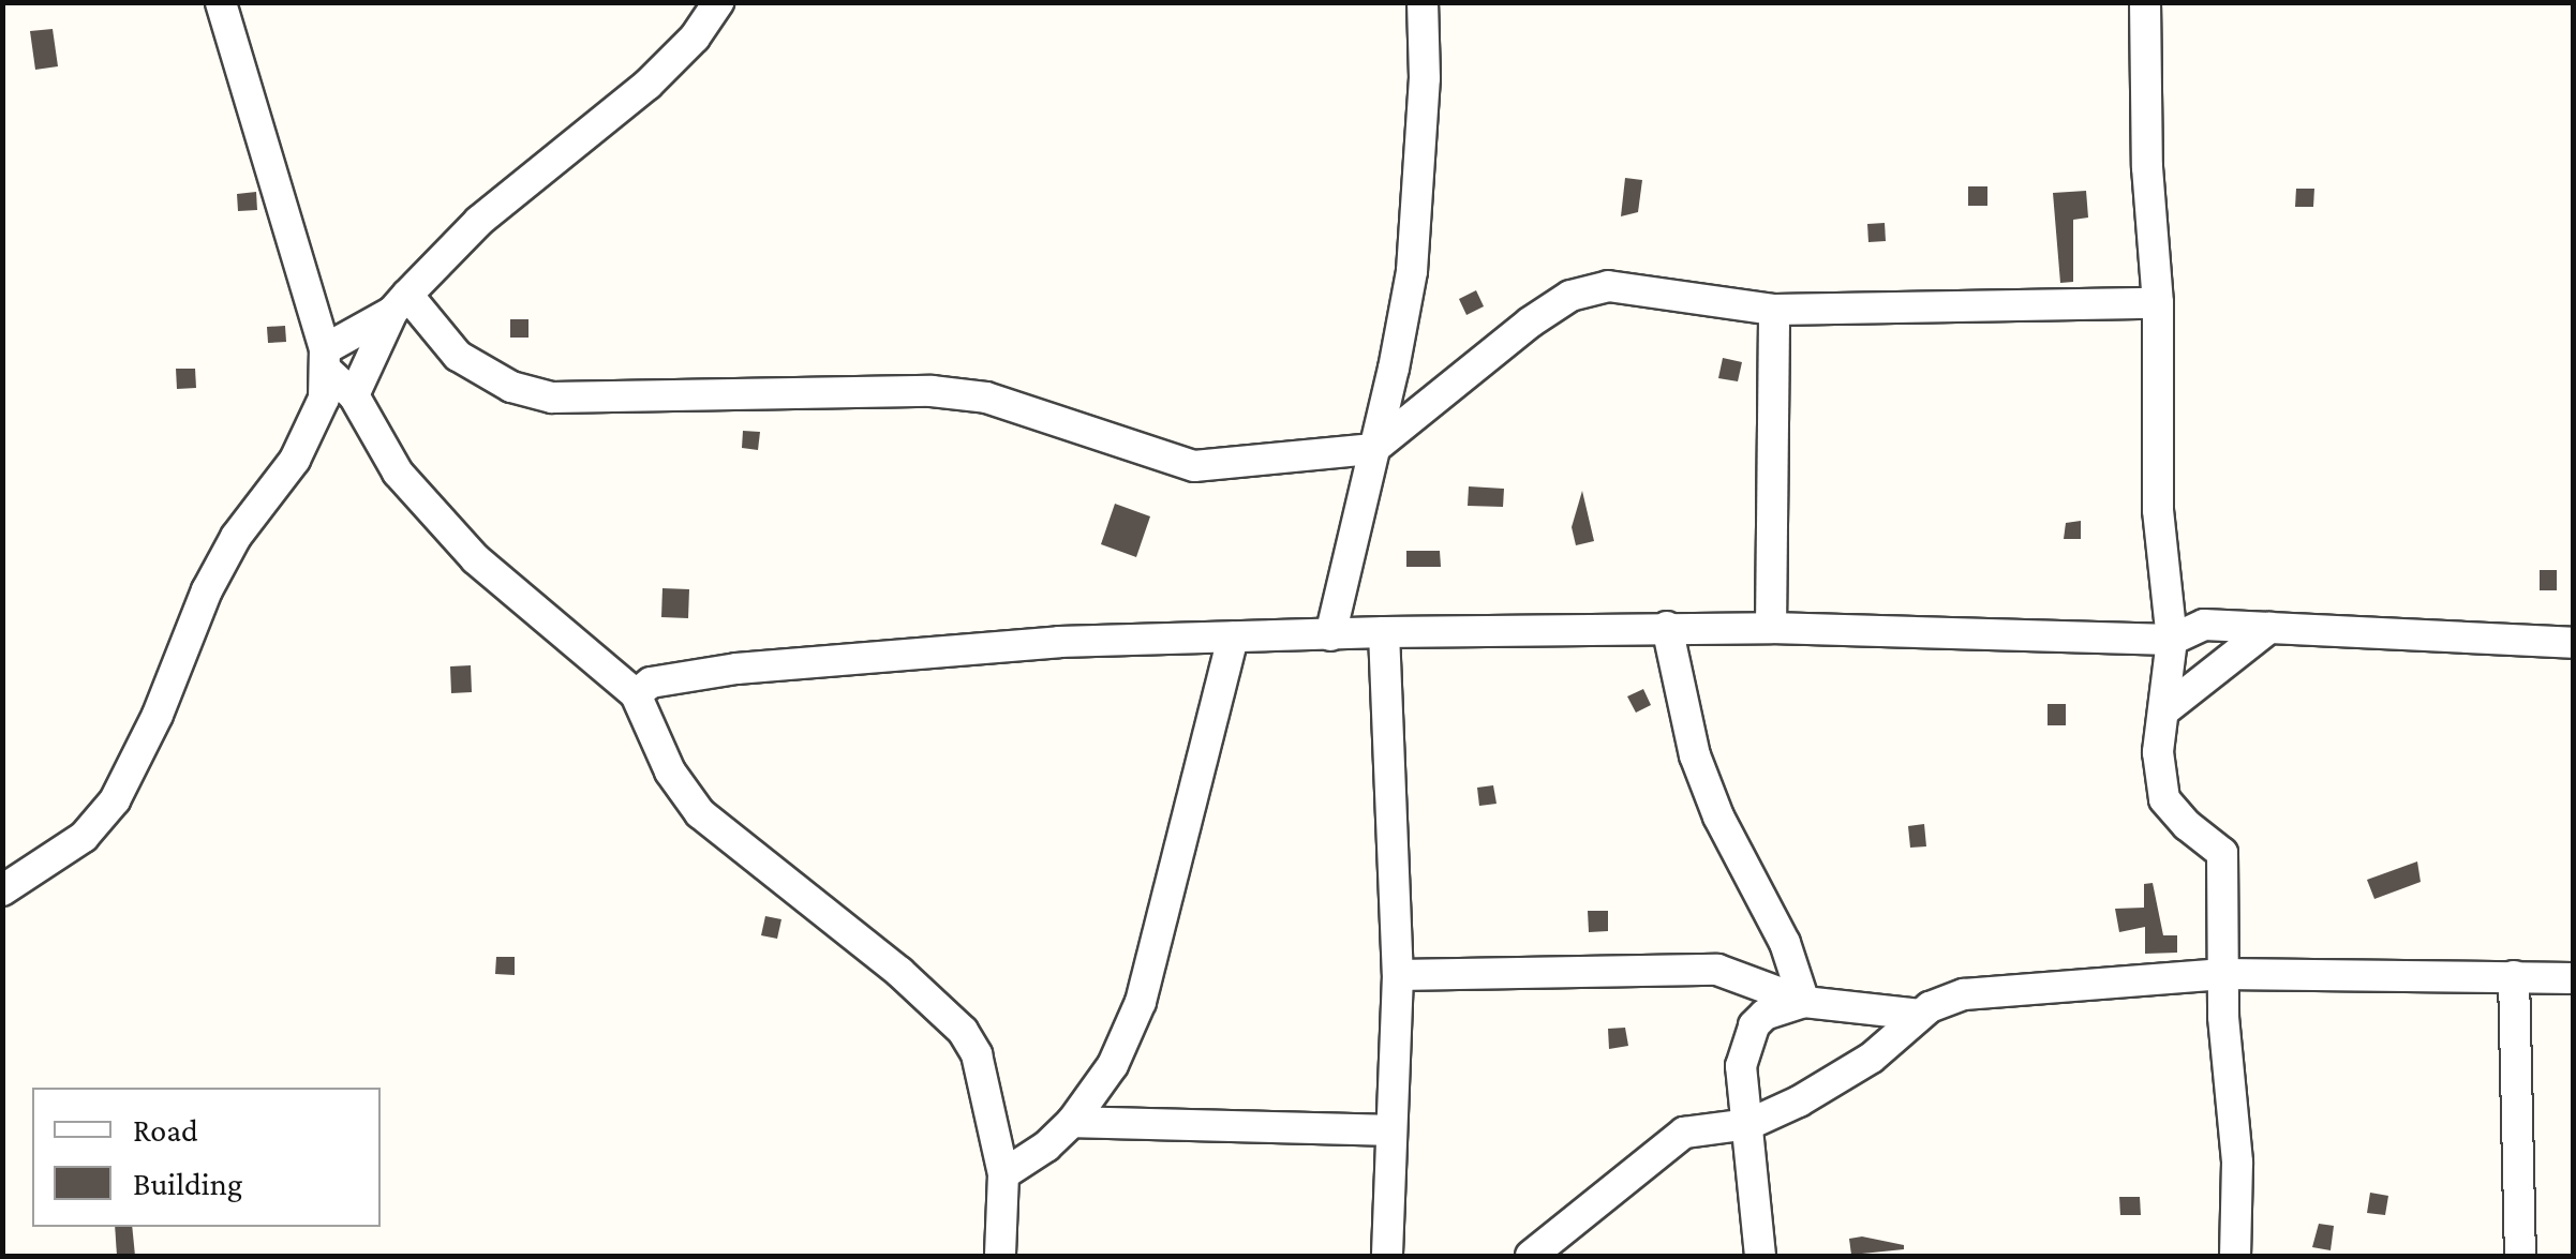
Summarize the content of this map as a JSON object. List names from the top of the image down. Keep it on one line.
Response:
{"legend":["Road","Building"]}
